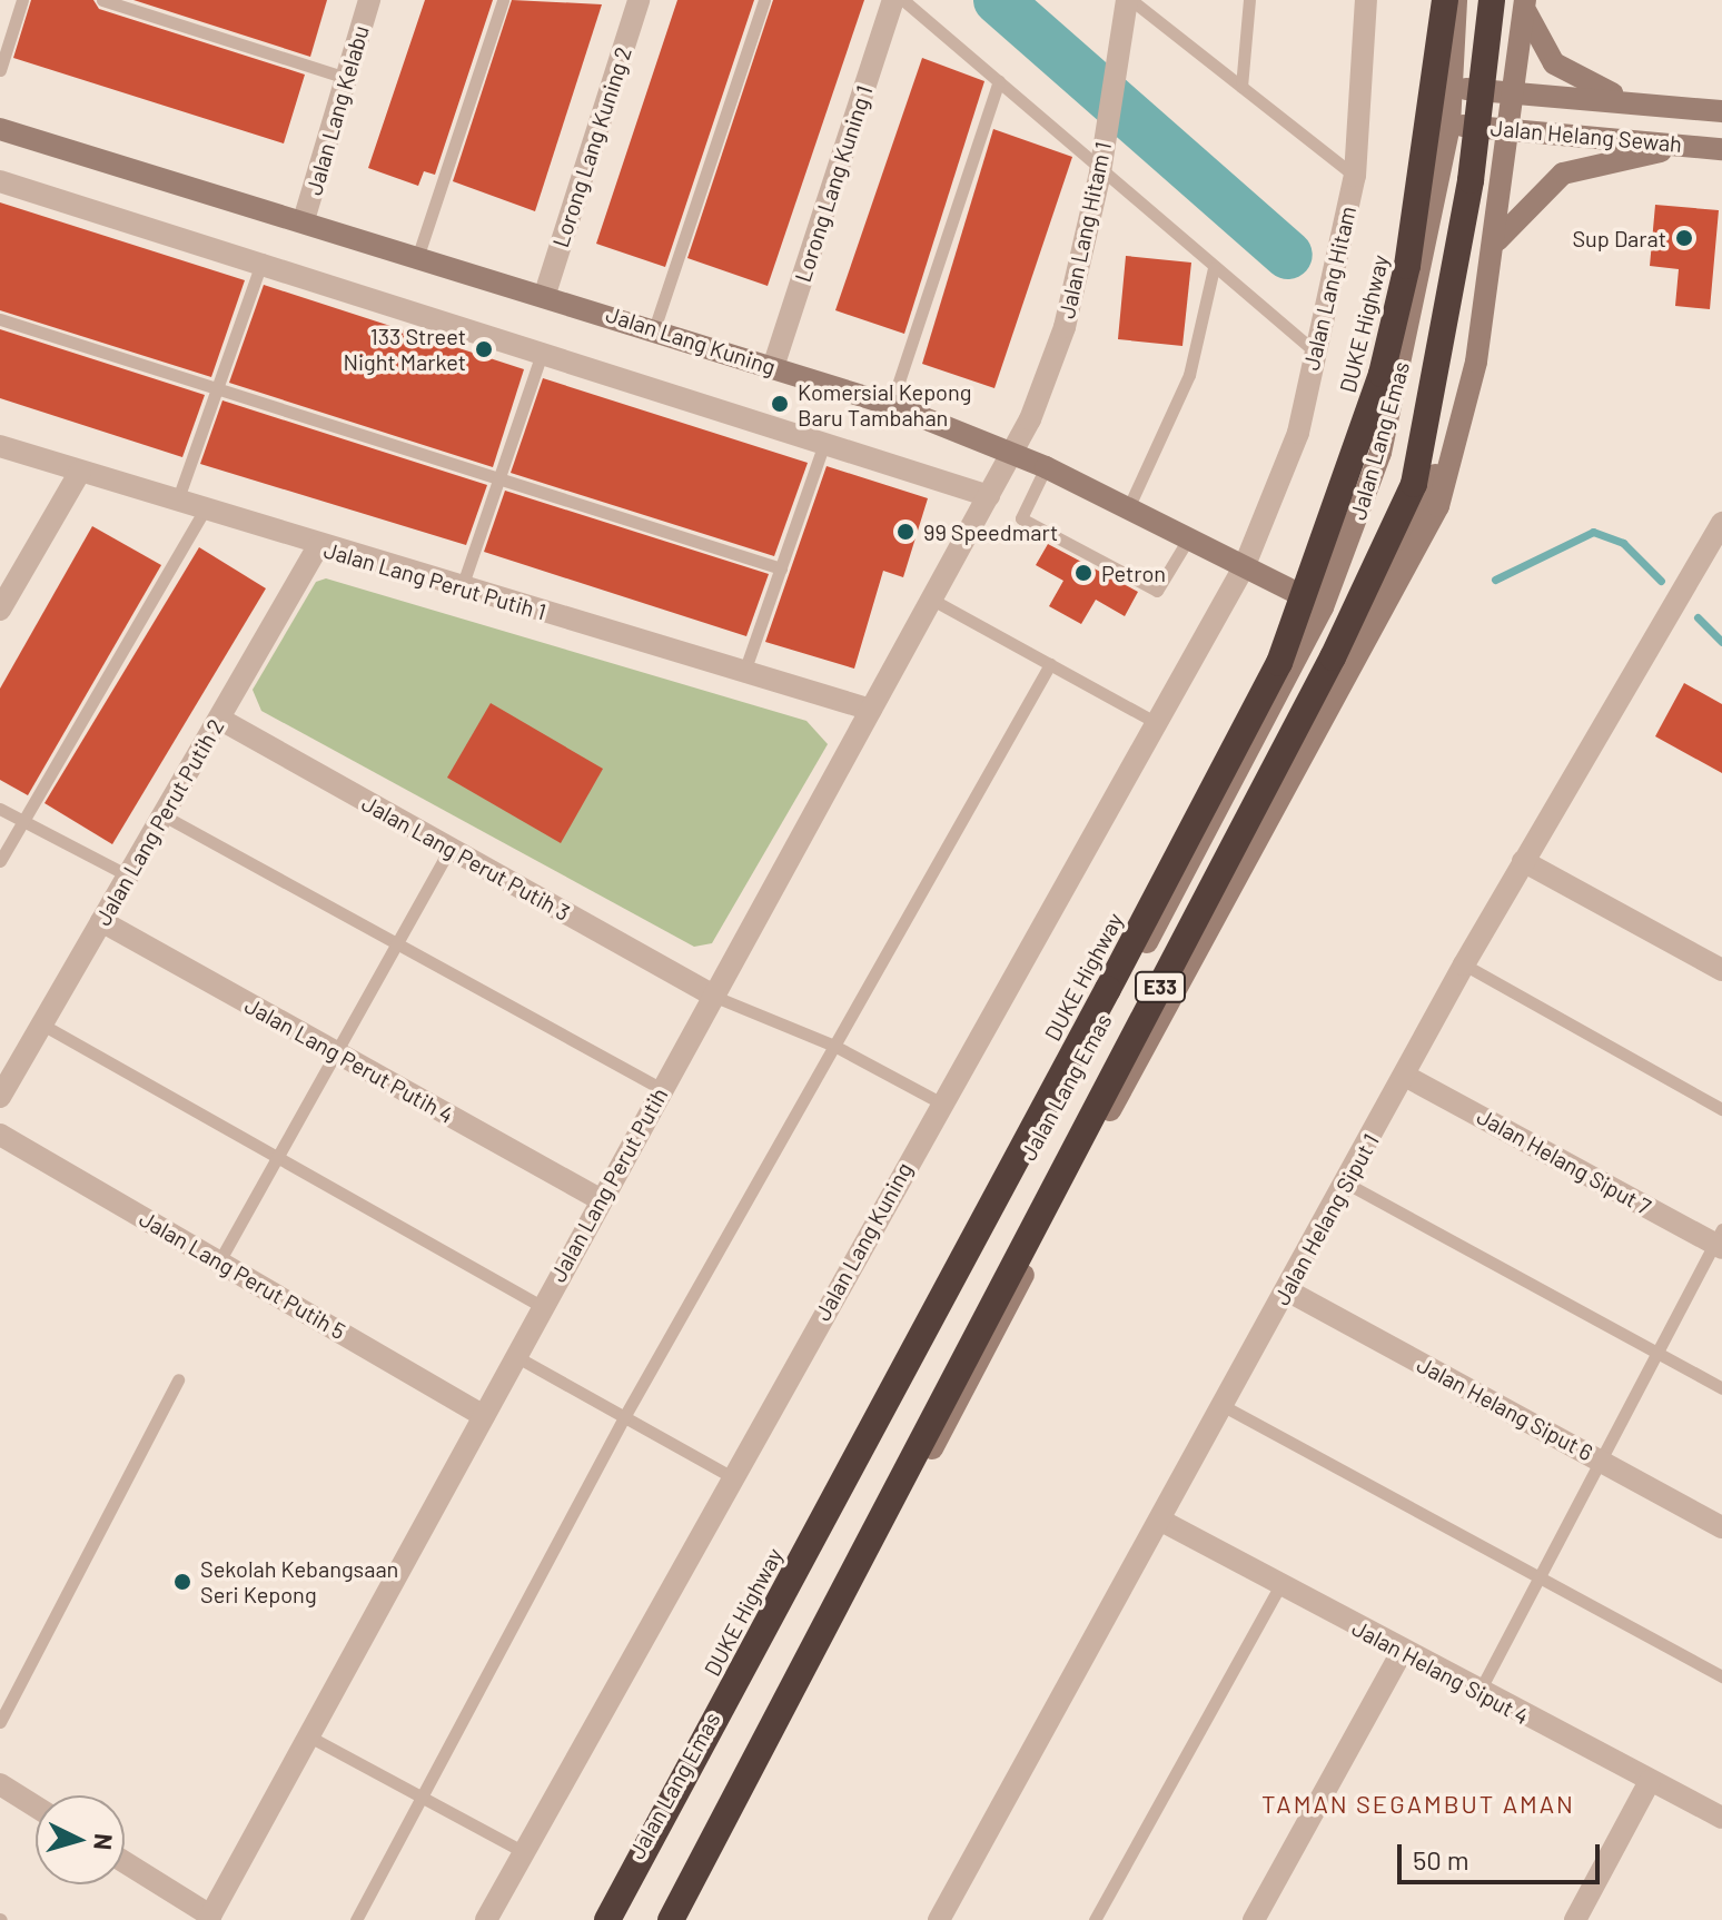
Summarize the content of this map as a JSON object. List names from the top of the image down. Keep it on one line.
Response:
{"streets":{"highway":["DUKE Highway","E33"],"main road":["Jalan Helang Sewah","Jalan Lang Kuning","Jalan Lang Emas"],"street":["Jalan Lang Kelabu","Lorong Lang Kuning 2","Lorong Lang Kuning 1","Jalan Lang Hitam 1","Jalan Lang Hitam","Jalan Lang Perut Putih 1","Jalan Lang Perut Putih 2","Jalan Lang Perut Putih 3","Jalan Lang Perut Putih 4","Jalan Helang Siput 7","Jalan Lang Perut Putih","Jalan Helang Siput 1","Jalan Lang Perut Putih 5","Jalan Helang Siput 6","Jalan Helang Siput 4"]},"crossings":[["Jalan Lang Kelabu","Jalan Lang Kuning"],["Jalan Helang Sewah","Jalan Lang Emas"],["Lorong Lang Kuning 2","Jalan Lang Kuning"],["Lorong Lang Kuning 1","Jalan Lang Kuning"],["Jalan Lang Hitam 1","Jalan Lang Kuning"],["Jalan Lang Hitam 1","Jalan Lang Perut Putih"],["Jalan Lang Hitam","Jalan Lang Kuning"],["Jalan Lang Kuning","Jalan Lang Emas"],["Jalan Lang Kuning","Jalan Lang Perut Putih"],["Jalan Lang Perut Putih 1","Jalan Lang Perut Putih 2"],["Jalan Lang Perut Putih 1","Jalan Lang Perut Putih"],["Jalan Lang Perut Putih 2","Jalan Lang Perut Putih 3"],["Jalan Lang Perut Putih 2","Jalan Lang Perut Putih 4"],["Jalan Lang Perut Putih 3","Jalan Lang Perut Putih"],["Jalan Lang Perut Putih 4","Jalan Lang Perut Putih"],["Jalan Helang Siput 7","Jalan Helang Siput 1"],["Jalan Lang Perut Putih","Jalan Lang Perut Putih 5"],["Jalan Helang Siput 1","Jalan Helang Siput 6"],["Jalan Helang Siput 1","Jalan Helang Siput 4"]],"districts":["TAMAN SEGAMBUT AMAN"],"places":["Sup Darat","133 Street Night Market","Komersial Kepong Baru Tambahan","99 Speedmart","Petron","Sekolah Kebangsaan Seri Kepong"],"scale_bar":"50 m","north":"right"}
